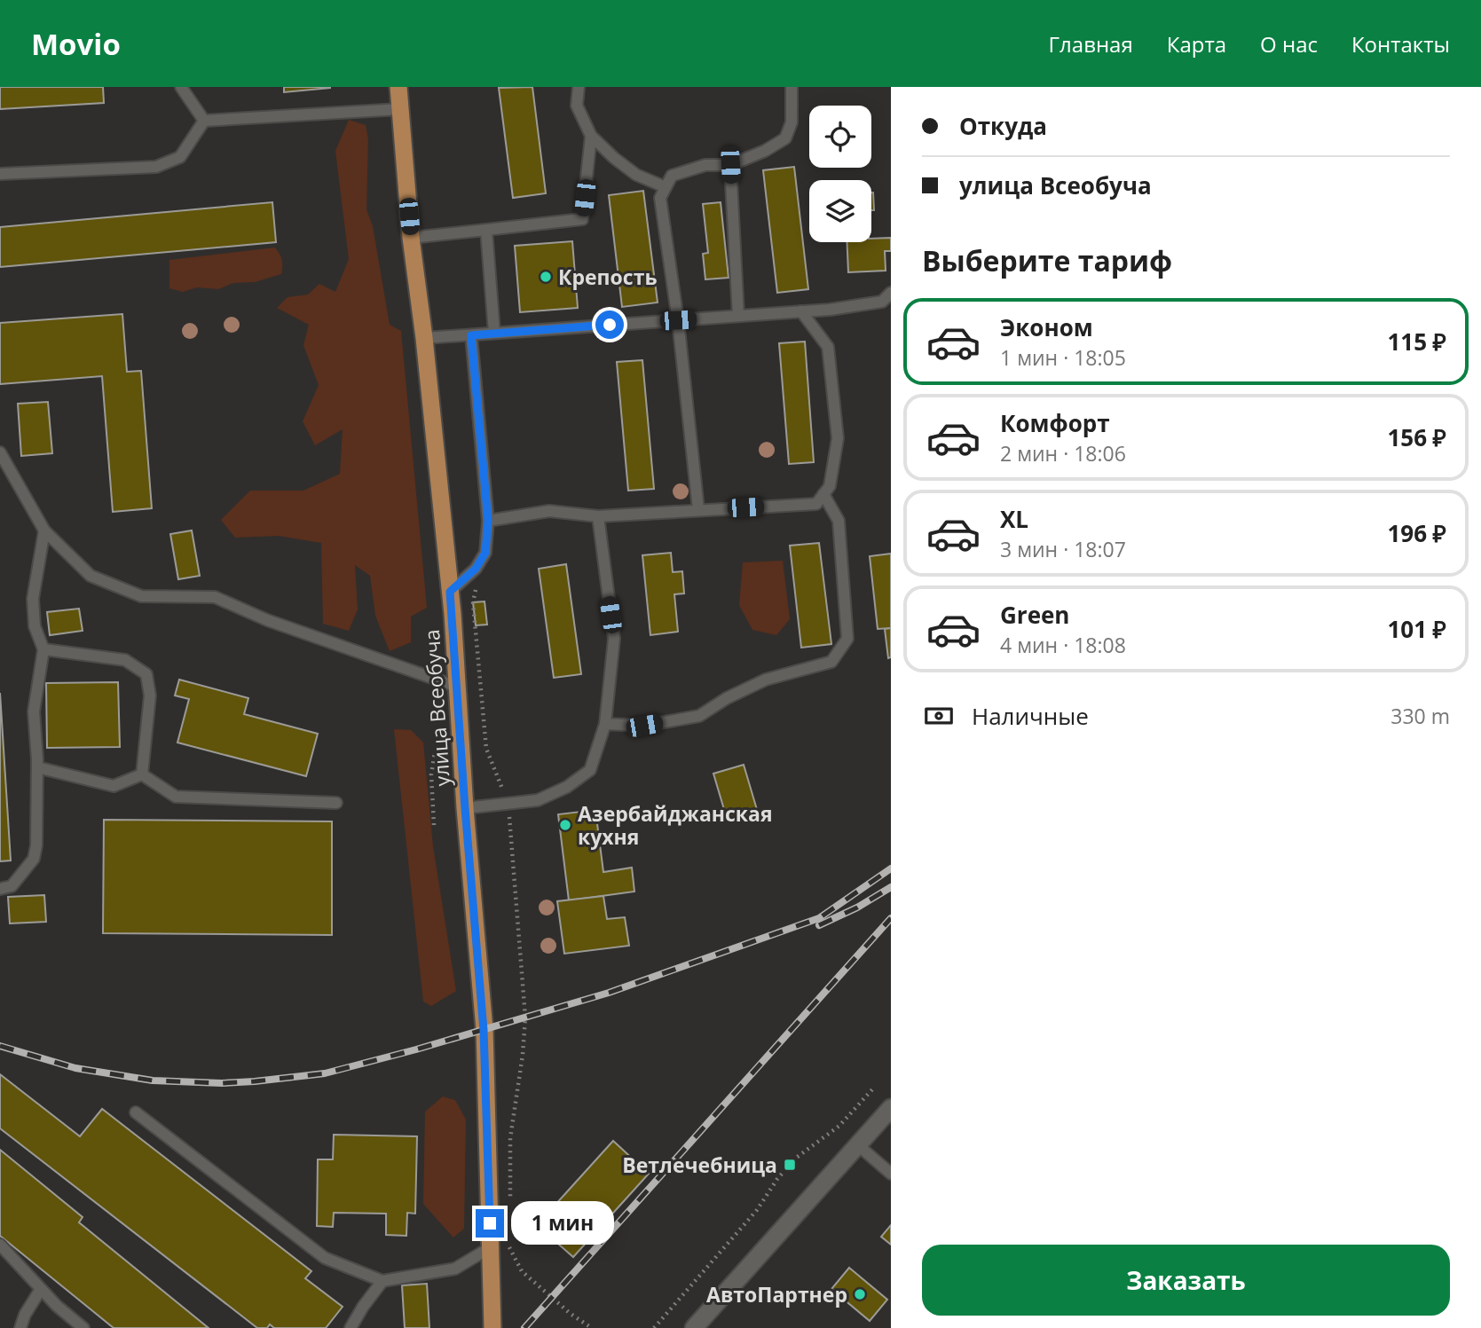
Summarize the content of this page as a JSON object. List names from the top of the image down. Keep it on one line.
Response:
{"streets":{"main road":["улица Всеобуча"]},"places":{"other":["Крепость","Азербайджанская кухня","АвтоПартнер"],"transit":["Ветлечебница"]},"page":{"header":"Movio","nav":["Главная","Карта","О нас","Контакты"],"banner":["Откуда","улица Всеобуча"],"heading":"Выберите тариф","list":[{"name":"Эконом","note":"1 мин · 18:05","value":"115 ₽"},{"name":"Комфорт","note":"2 мин · 18:06","value":"156 ₽"},{"name":"XL","note":"3 мин · 18:07","value":"196 ₽"},{"name":"Green","note":"4 мин · 18:08","value":"101 ₽"}],"pay":["Наличные","330 m"],"bubble":"1 мин","buttons":"Заказать"}}
